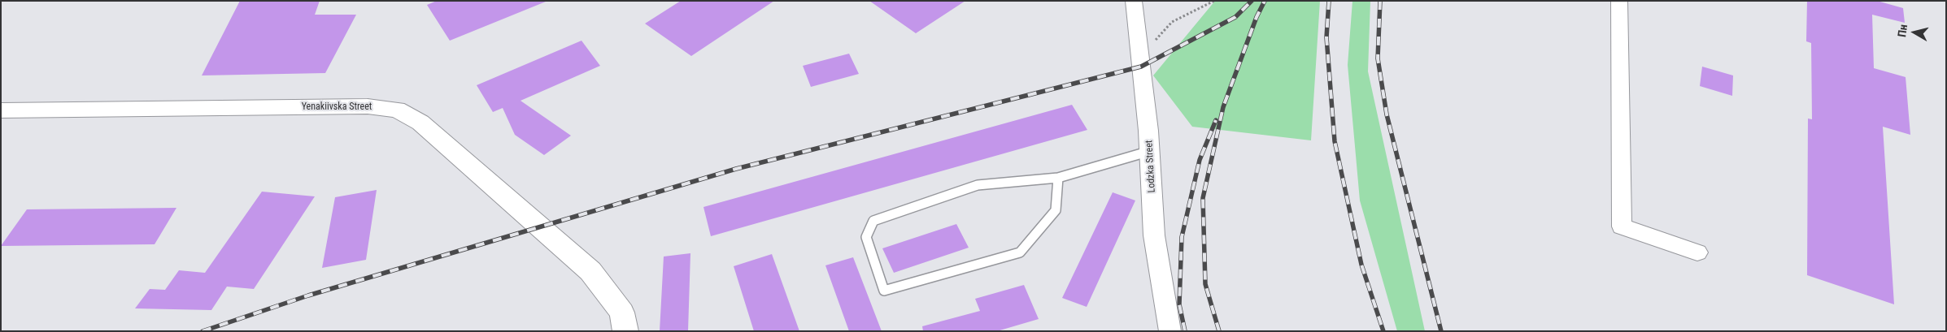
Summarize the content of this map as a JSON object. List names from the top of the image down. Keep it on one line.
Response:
{"streets":{"street":["Yenakiivska Street","Lodzka Street"]},"north":"left"}
